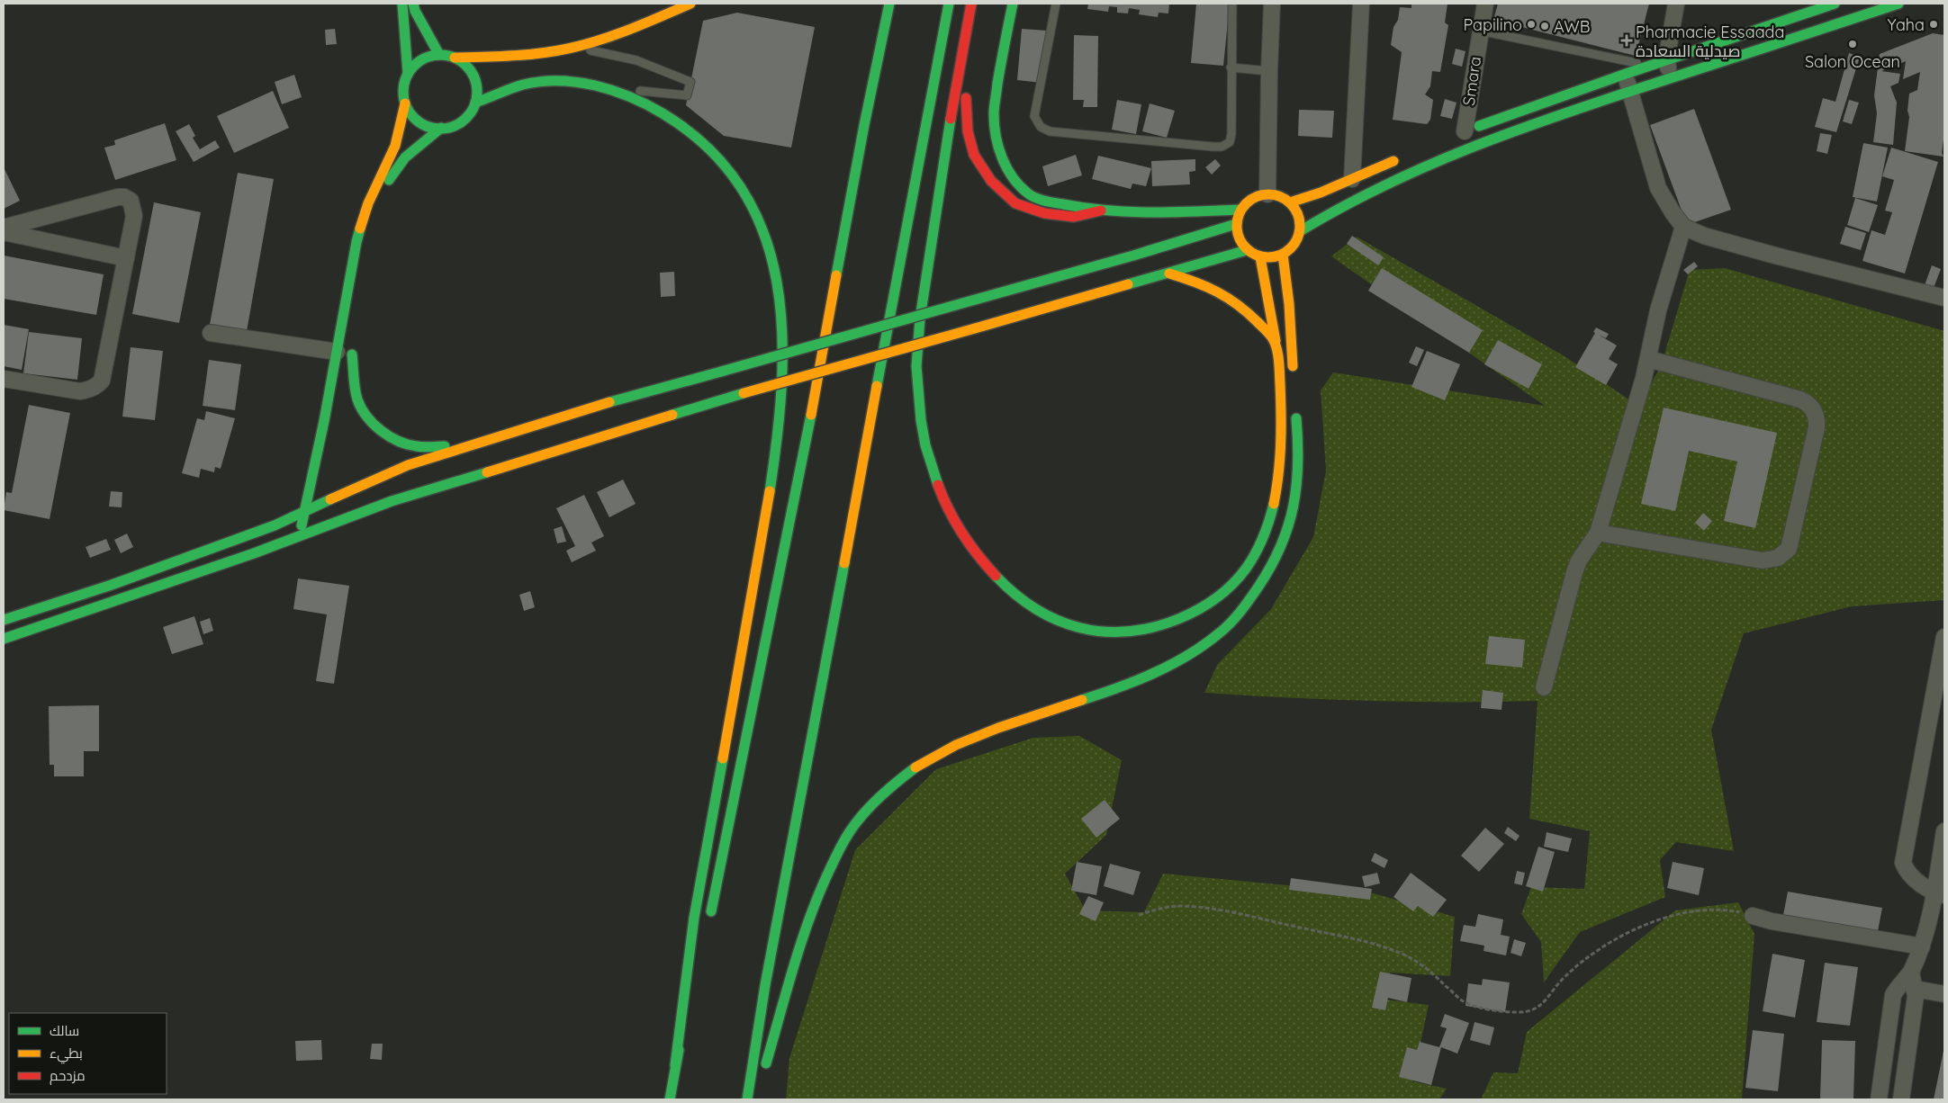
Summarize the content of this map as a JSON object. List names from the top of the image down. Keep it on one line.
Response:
{"streets":{"street":["Smara"]},"places":{"other":["Papilino","Yaha","AWB","Salon Ocean"],"health":["Pharmacie Essaada صيدلية السعادة"]},"legend":["سالك","بطيء","مزدحم"]}
